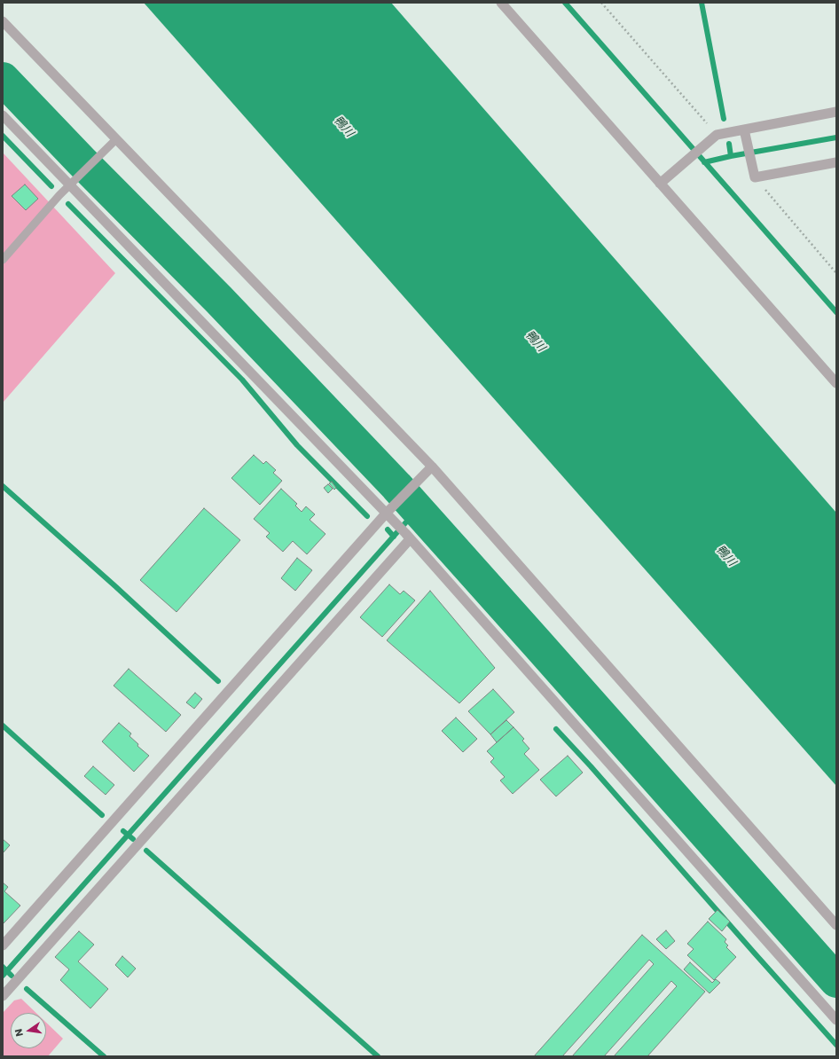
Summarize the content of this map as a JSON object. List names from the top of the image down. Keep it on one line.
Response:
{"water":["鴨川"],"north":"left"}
